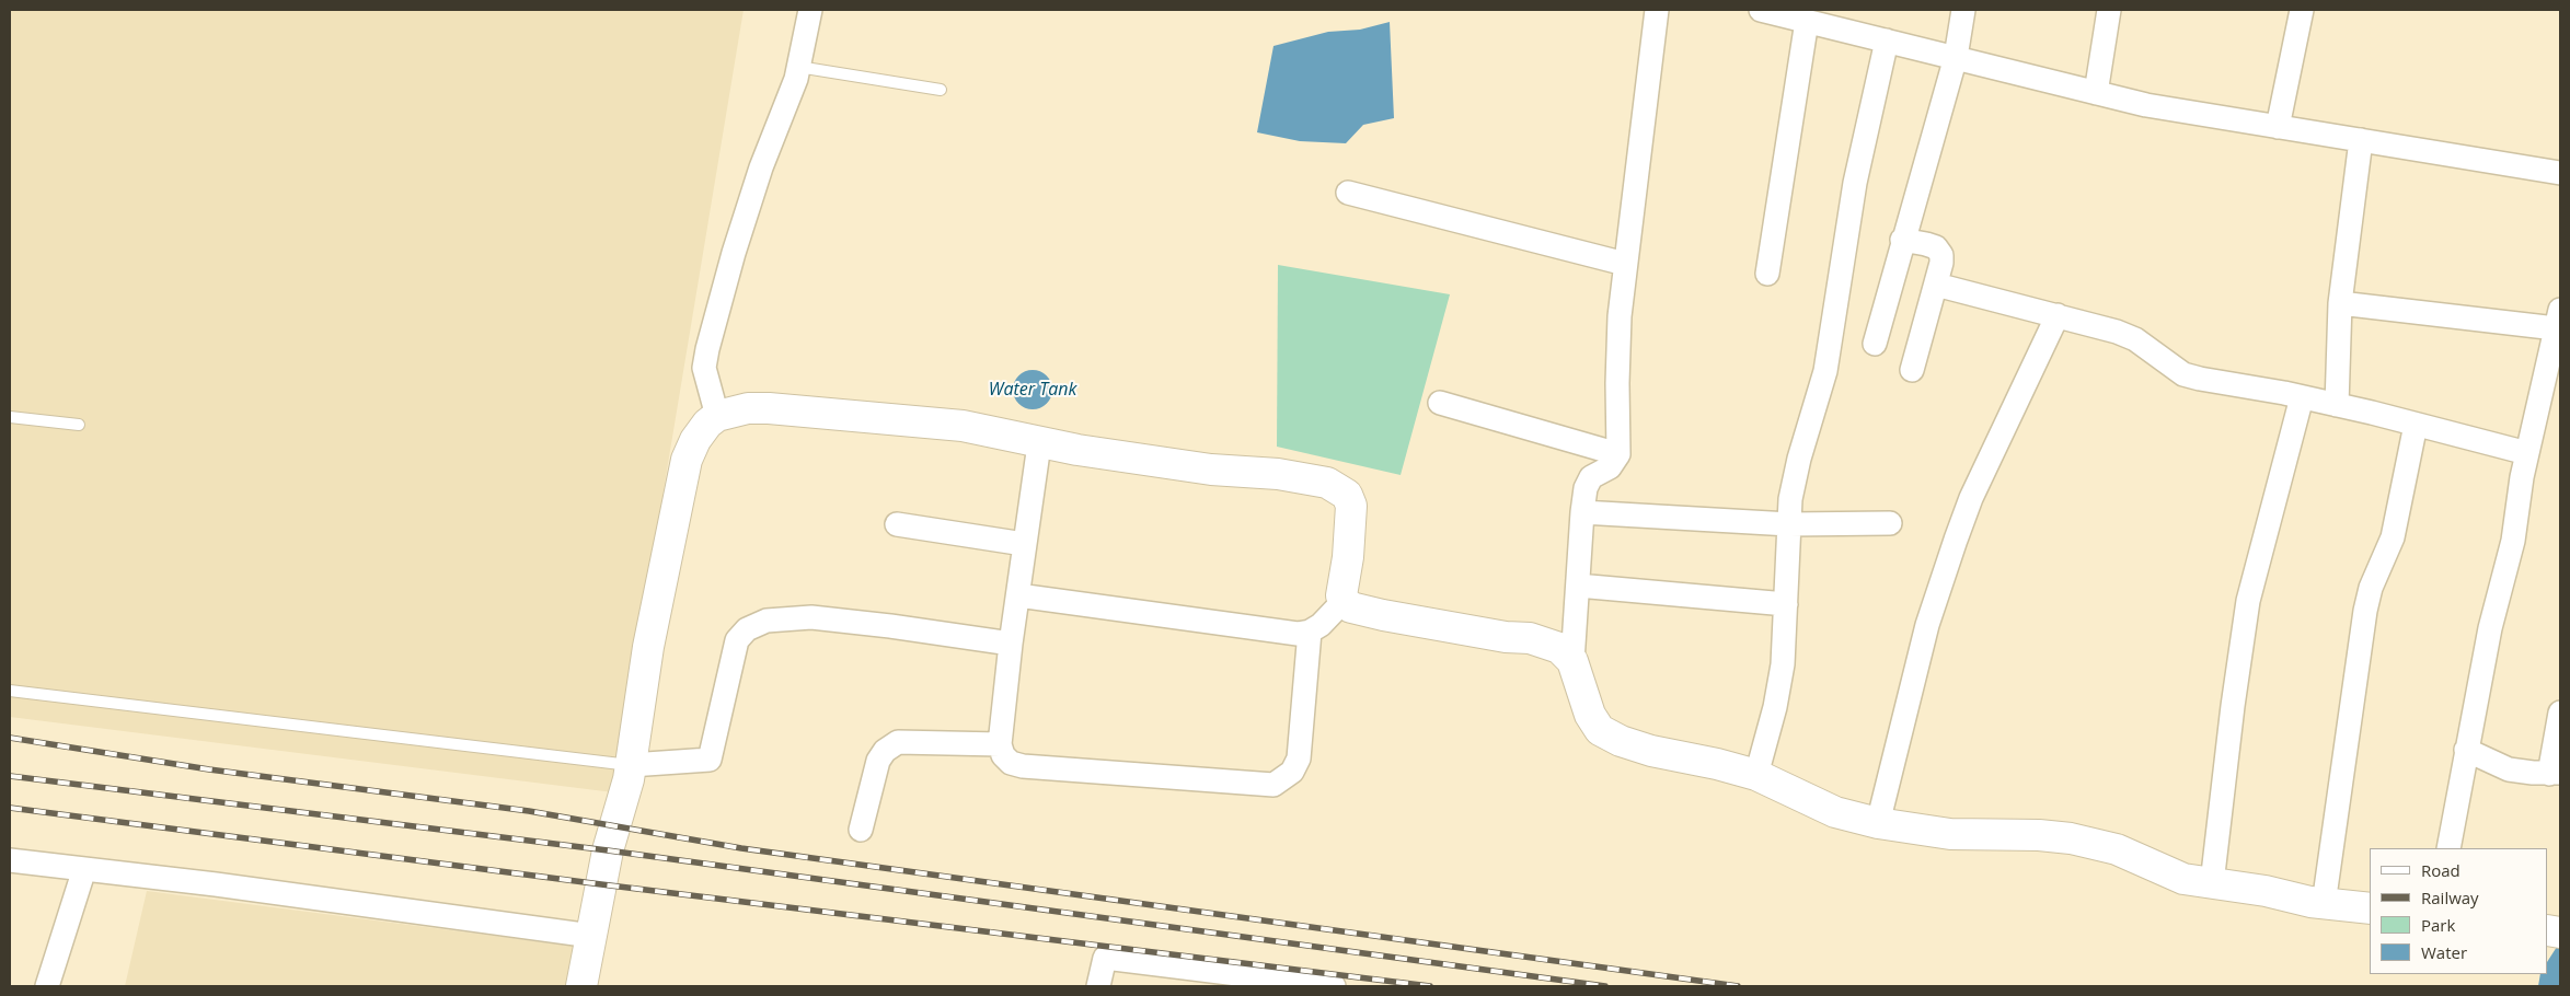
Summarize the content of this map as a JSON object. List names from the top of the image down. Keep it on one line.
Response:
{"water":["Water Tank"],"legend":["Road","Railway","Park","Water"]}
